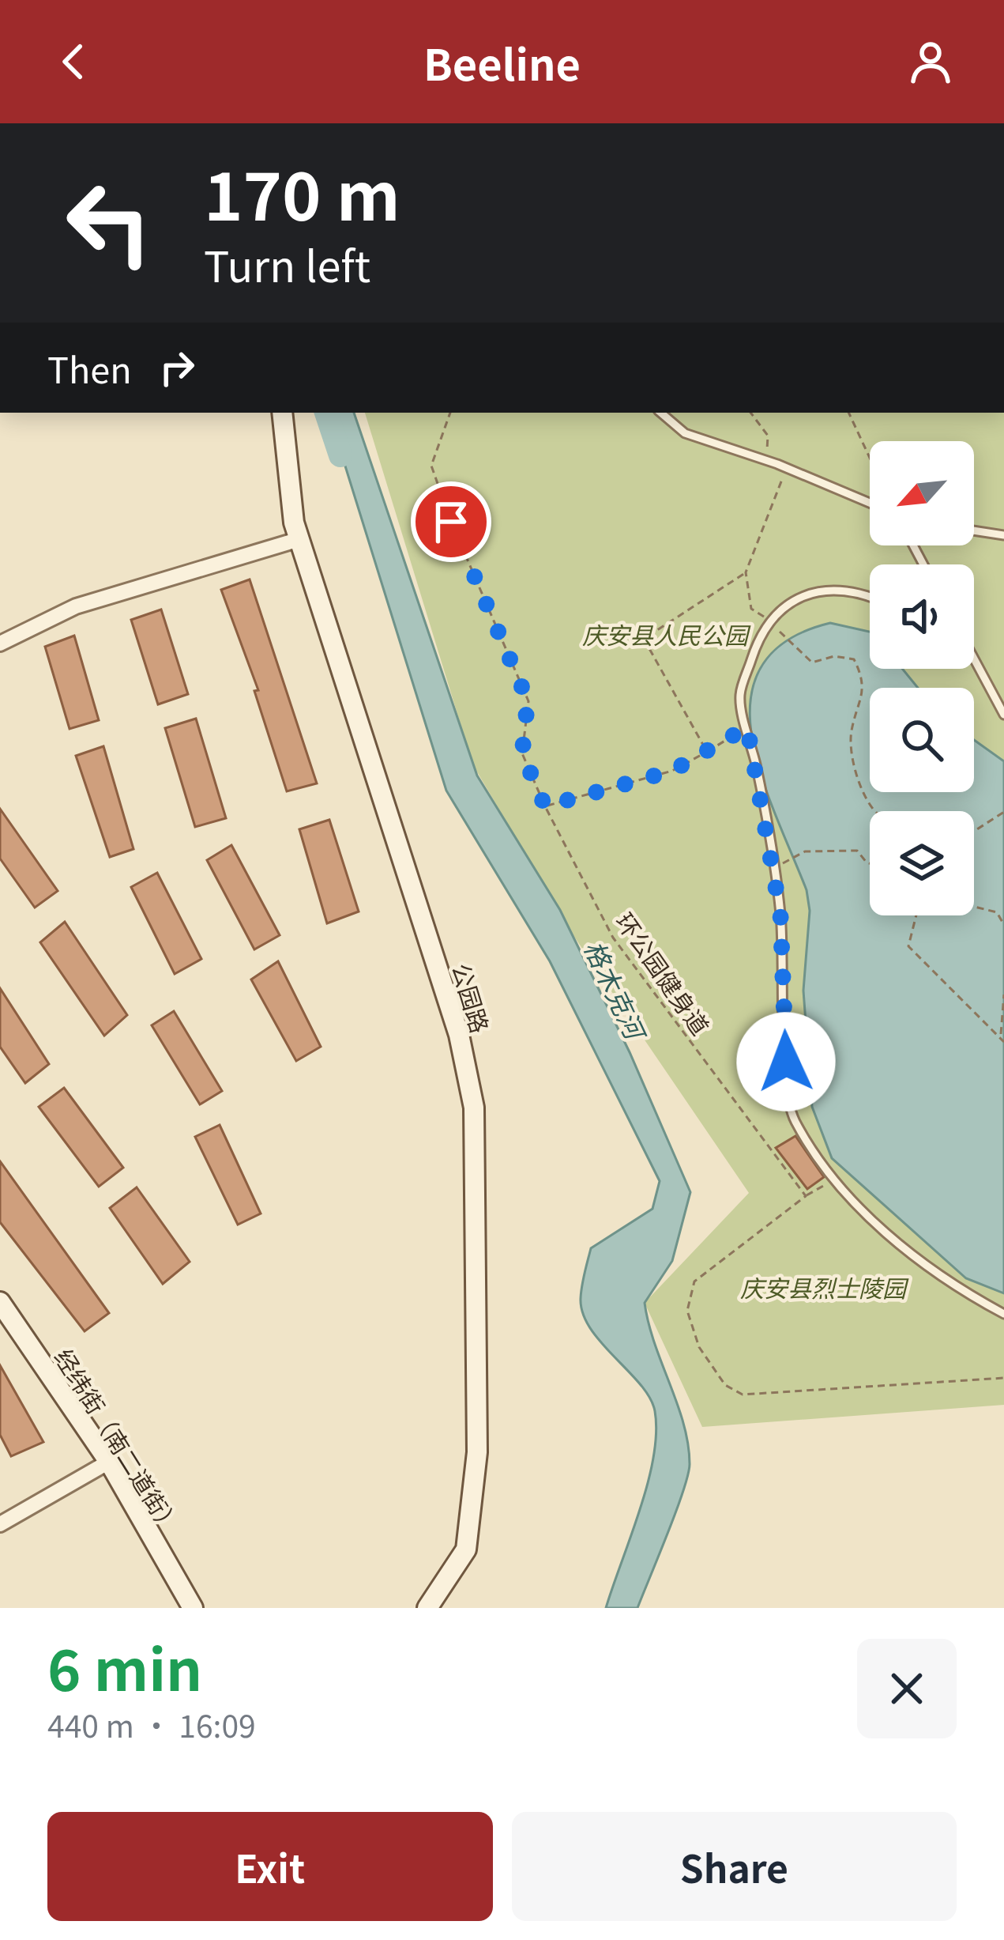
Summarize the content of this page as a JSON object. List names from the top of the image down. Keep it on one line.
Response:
{"streets":{"street":["公园路","经纬街（南二道街）"],"path":["环公园健身道"]},"water":["格木克河"],"parks":["庆安县人民公园","庆安县烈士陵园"],"north":"bottom left","page":{"header":"Beeline","turn":["170 m","Turn left"],"then":"Then","heading":["6 min","440 m · 16:09"],"buttons":["Exit","Share"]}}
